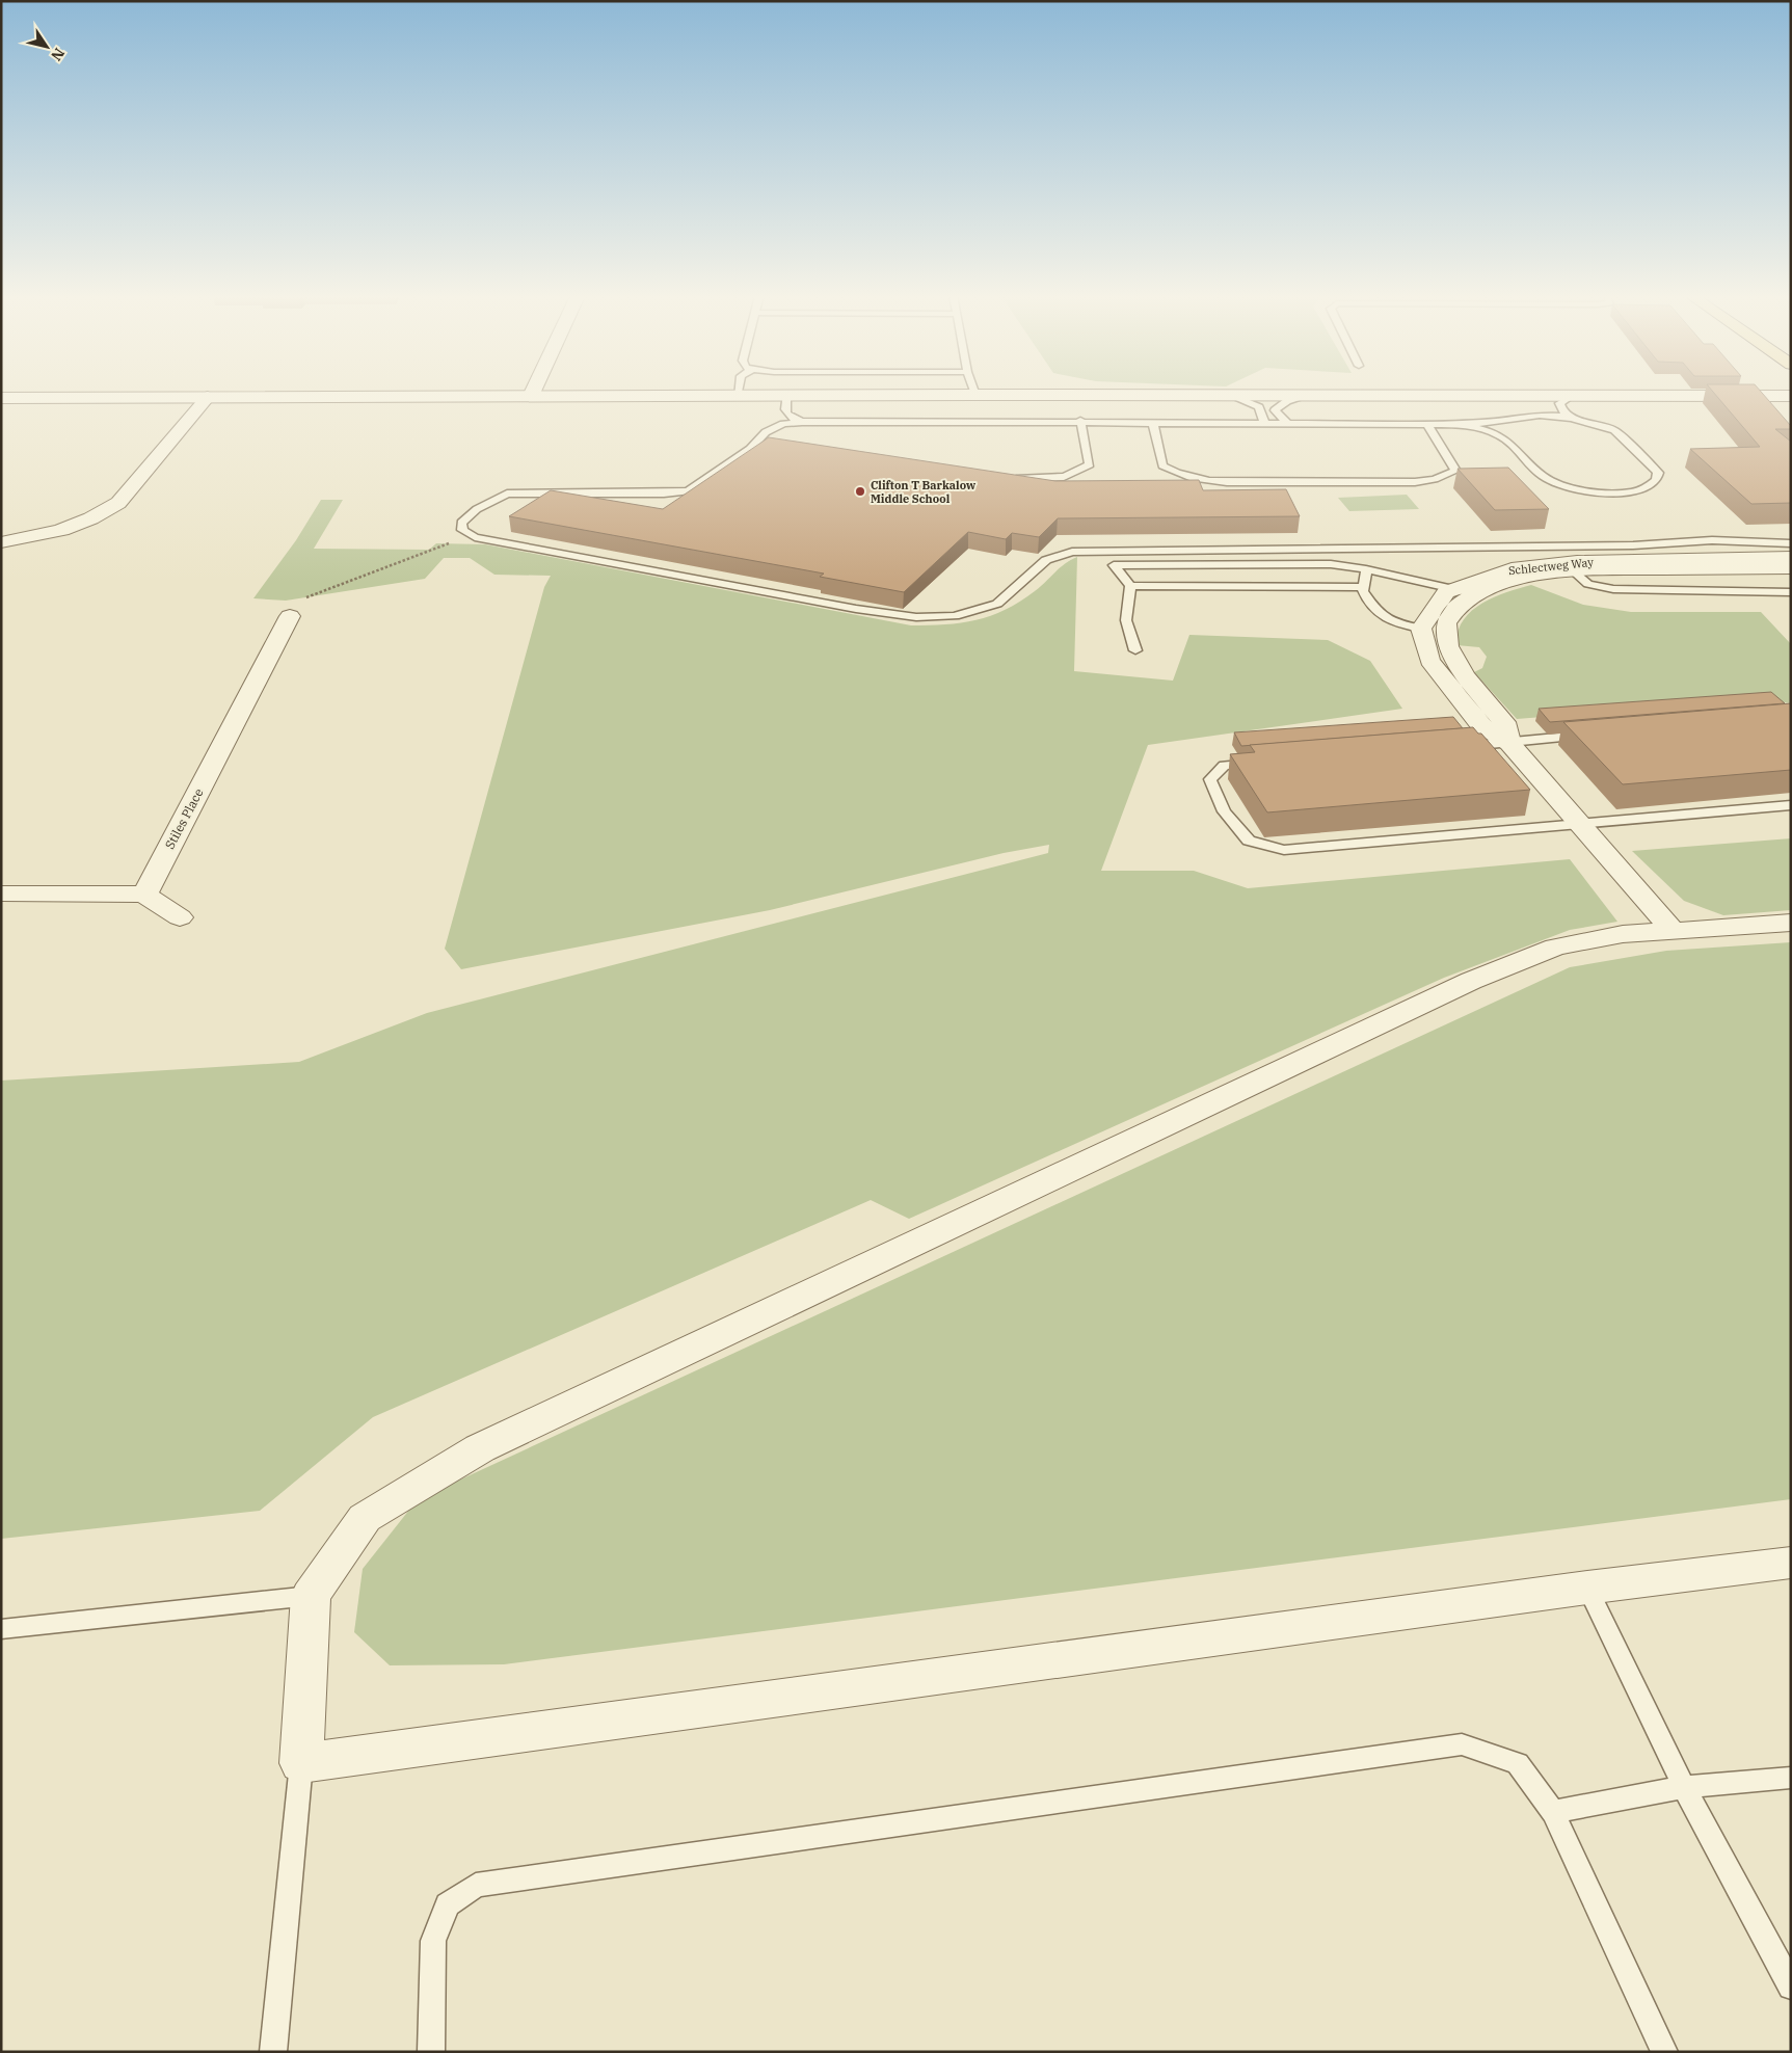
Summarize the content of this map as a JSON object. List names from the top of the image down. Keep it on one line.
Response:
{"streets":{"street":["Schlectweg Way","Stiles Place"]},"places":["Clifton T Barkalow Middle School"],"north":"bottom right"}
